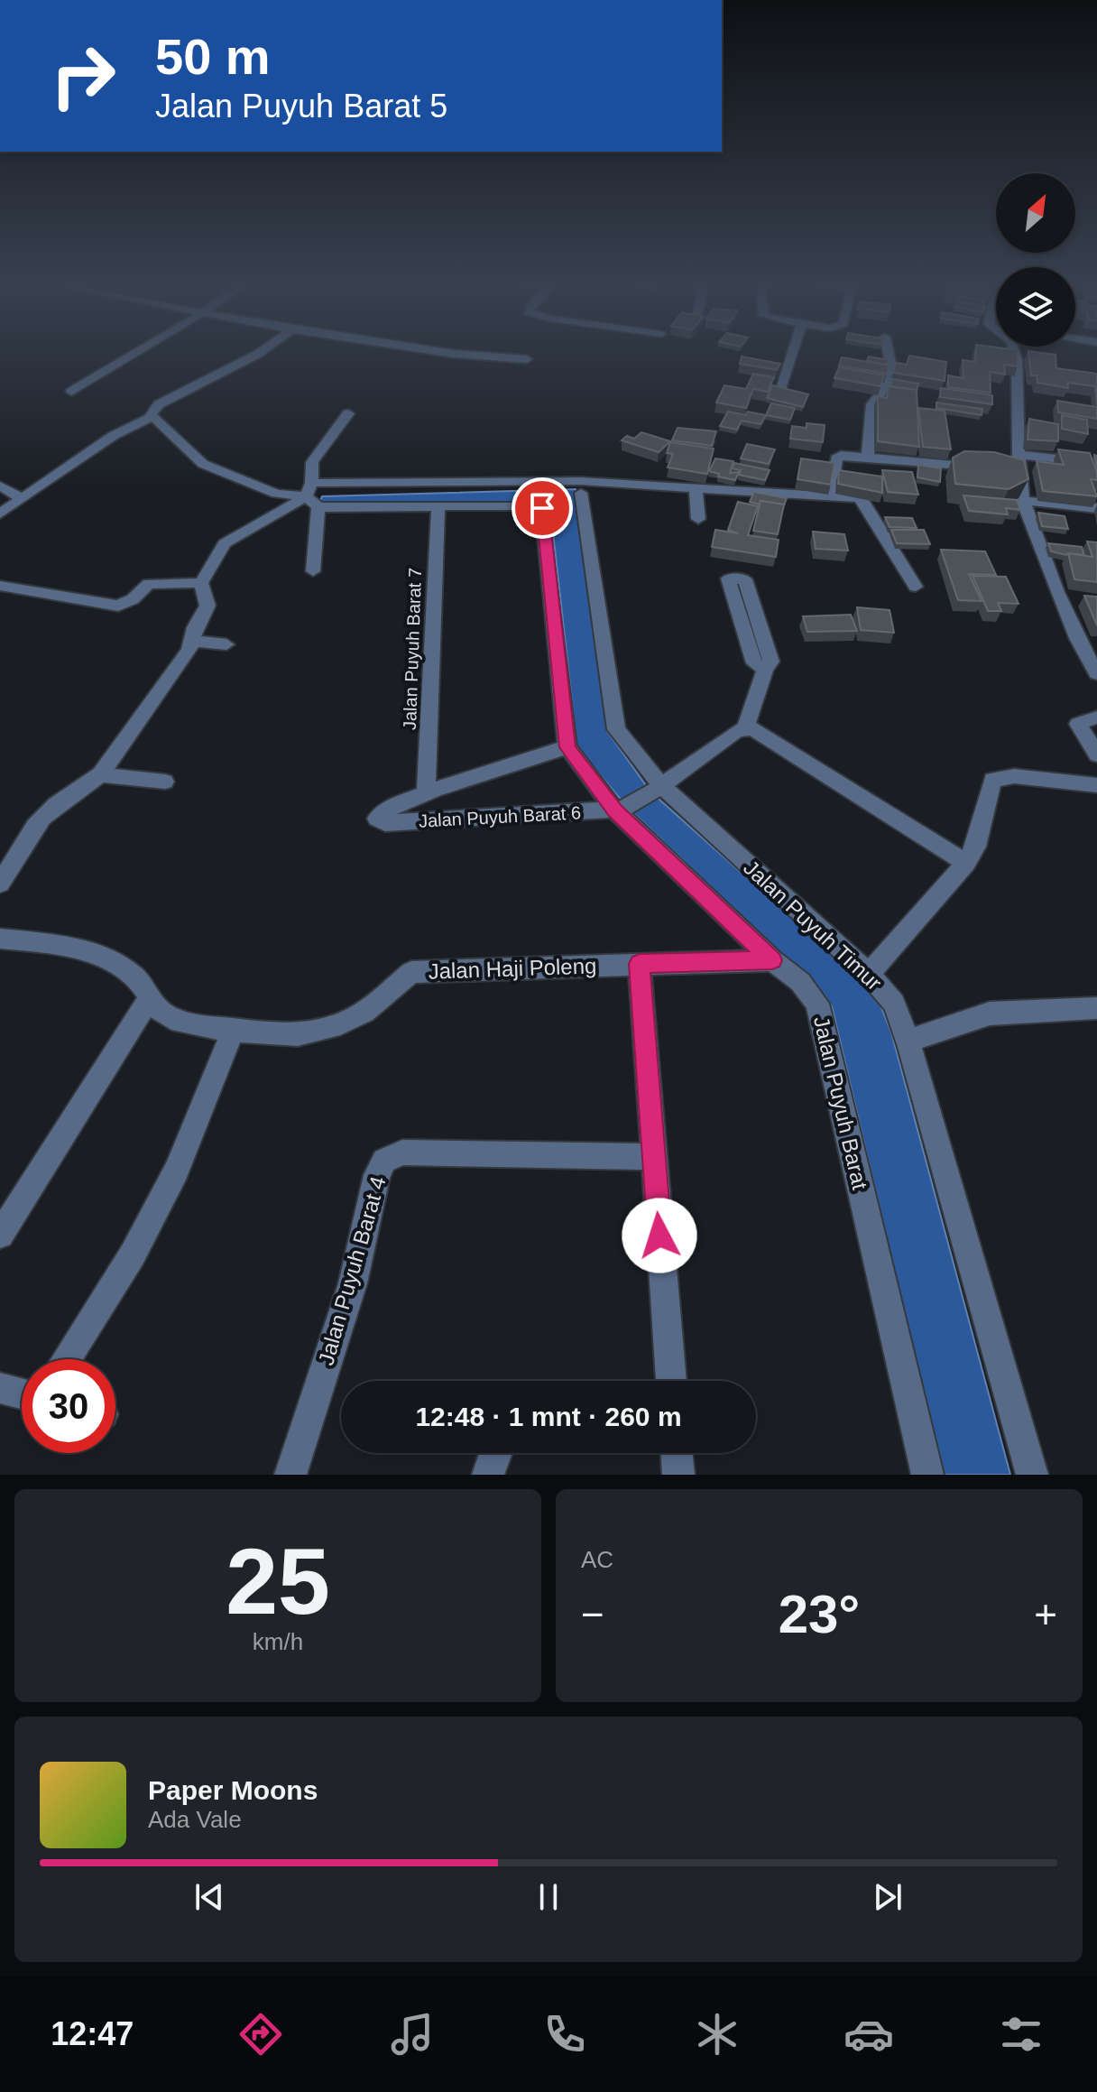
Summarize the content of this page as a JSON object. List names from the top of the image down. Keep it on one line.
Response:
{"streets":{"street":["Jalan Puyuh Barat 7","Jalan Puyuh Barat 6","Jalan Puyuh Timur","Jalan Haji Poleng","Jalan Puyuh Barat","Jalan Puyuh Barat 4"]},"crossings":[["Jalan Puyuh Barat 7","Jalan Puyuh Barat 6"],["Jalan Puyuh Barat 6","Jalan Puyuh Barat"],["Jalan Haji Poleng","Jalan Puyuh Barat"]],"north":"top right","page":{"turn":["50 m","Jalan Puyuh Barat 5"],"limit":"30","trip":"12:48 · 1 mnt · 260 m","tile":[["25","km/h"],"AC"],"heat":["−","23°","+"],"song":["Paper Moons","Ada Vale"],"tabs":"12:47"}}
